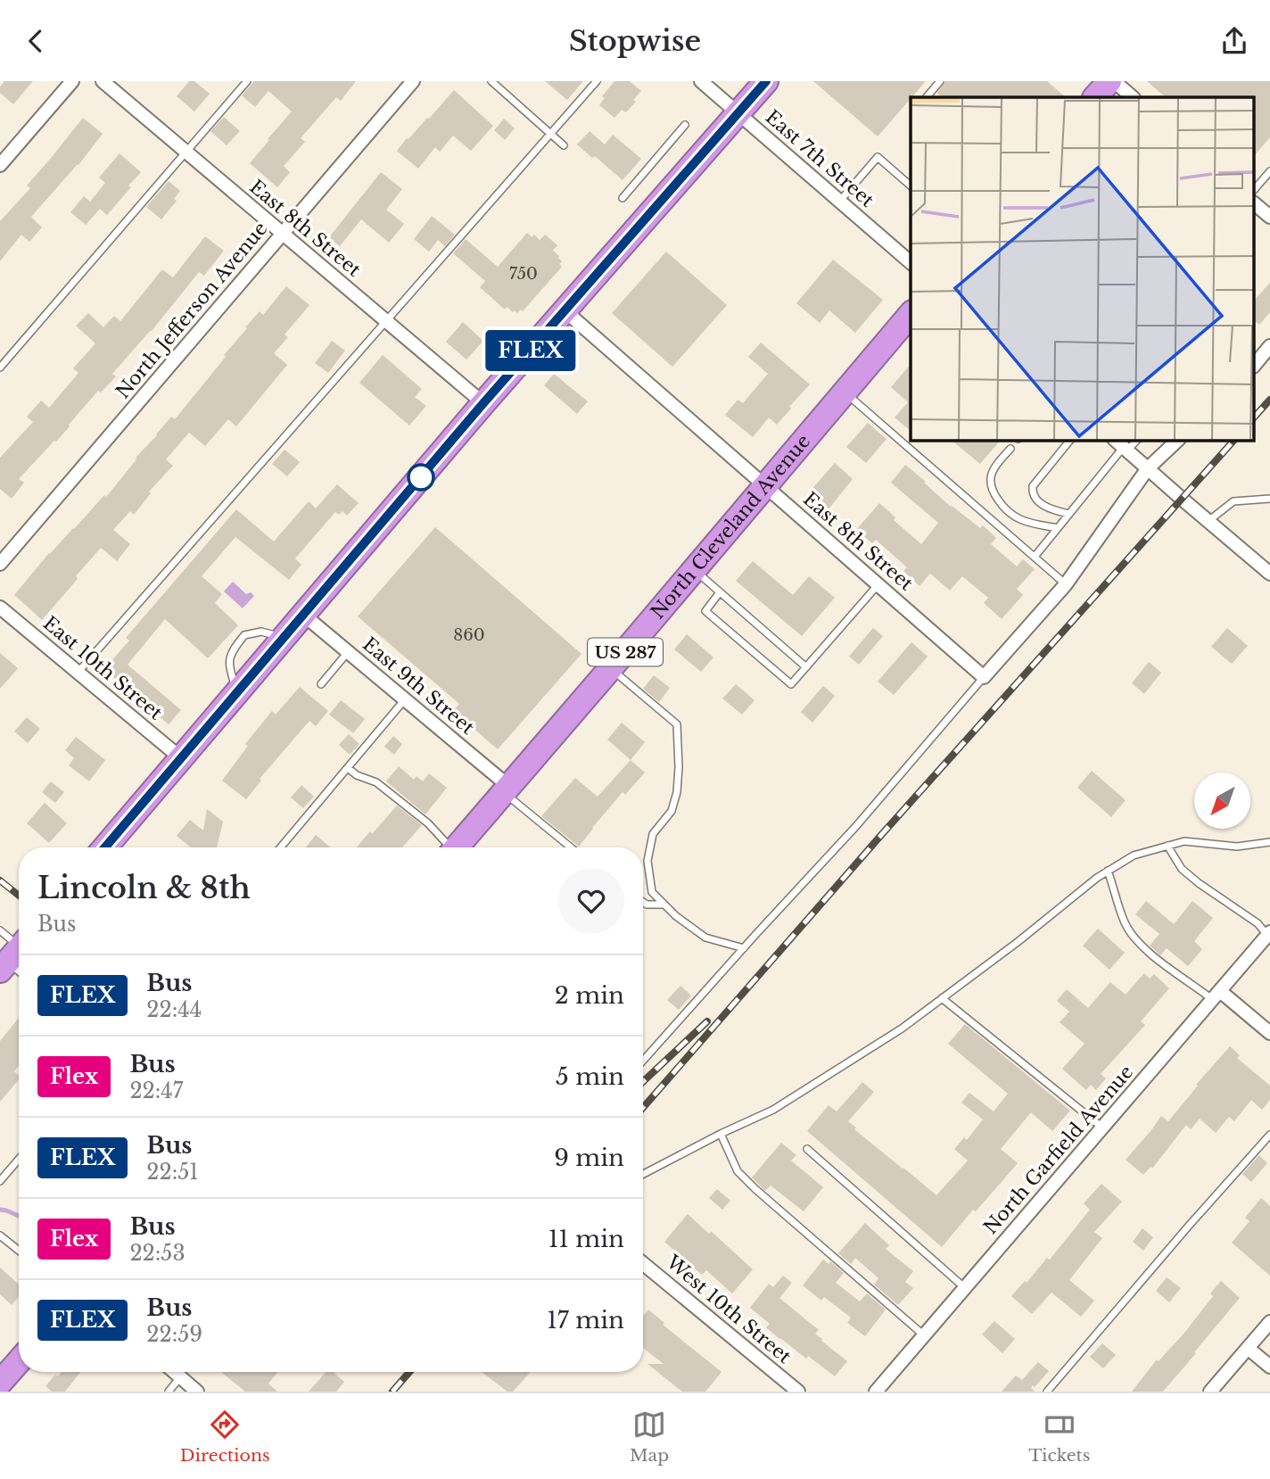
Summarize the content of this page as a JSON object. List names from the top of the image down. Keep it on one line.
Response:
{"streets":{"highway":["North Cleveland Avenue","US 287"],"street":["East 7th Street","East 8th Street","North Jefferson Avenue","East 10th Street","East 9th Street","North Garfield Avenue","West 10th Street"]},"crossings":[["East 8th Street","North Jefferson Avenue"],["East 8th Street","North Cleveland Avenue"],["North Cleveland Avenue","East 9th Street"]],"lines":["bus line FLEX"],"house_numbers":["750","860"],"north":"bottom left","page":{"header":"Stopwise","on_map":"FLEX","heading":["Lincoln & 8th","Bus"],"list":[{"mark":"FLEX","name":"Bus","note":"22:44","value":"2 min"},{"mark":"Flex","name":"Bus","note":"22:47","value":"5 min"},{"mark":"FLEX","name":"Bus","note":"22:51","value":"9 min"},{"mark":"Flex","name":"Bus","note":"22:53","value":"11 min"},{"mark":"FLEX","name":"Bus","note":"22:59","value":"17 min"}],"tabs":["Directions","Map","Tickets"]}}
